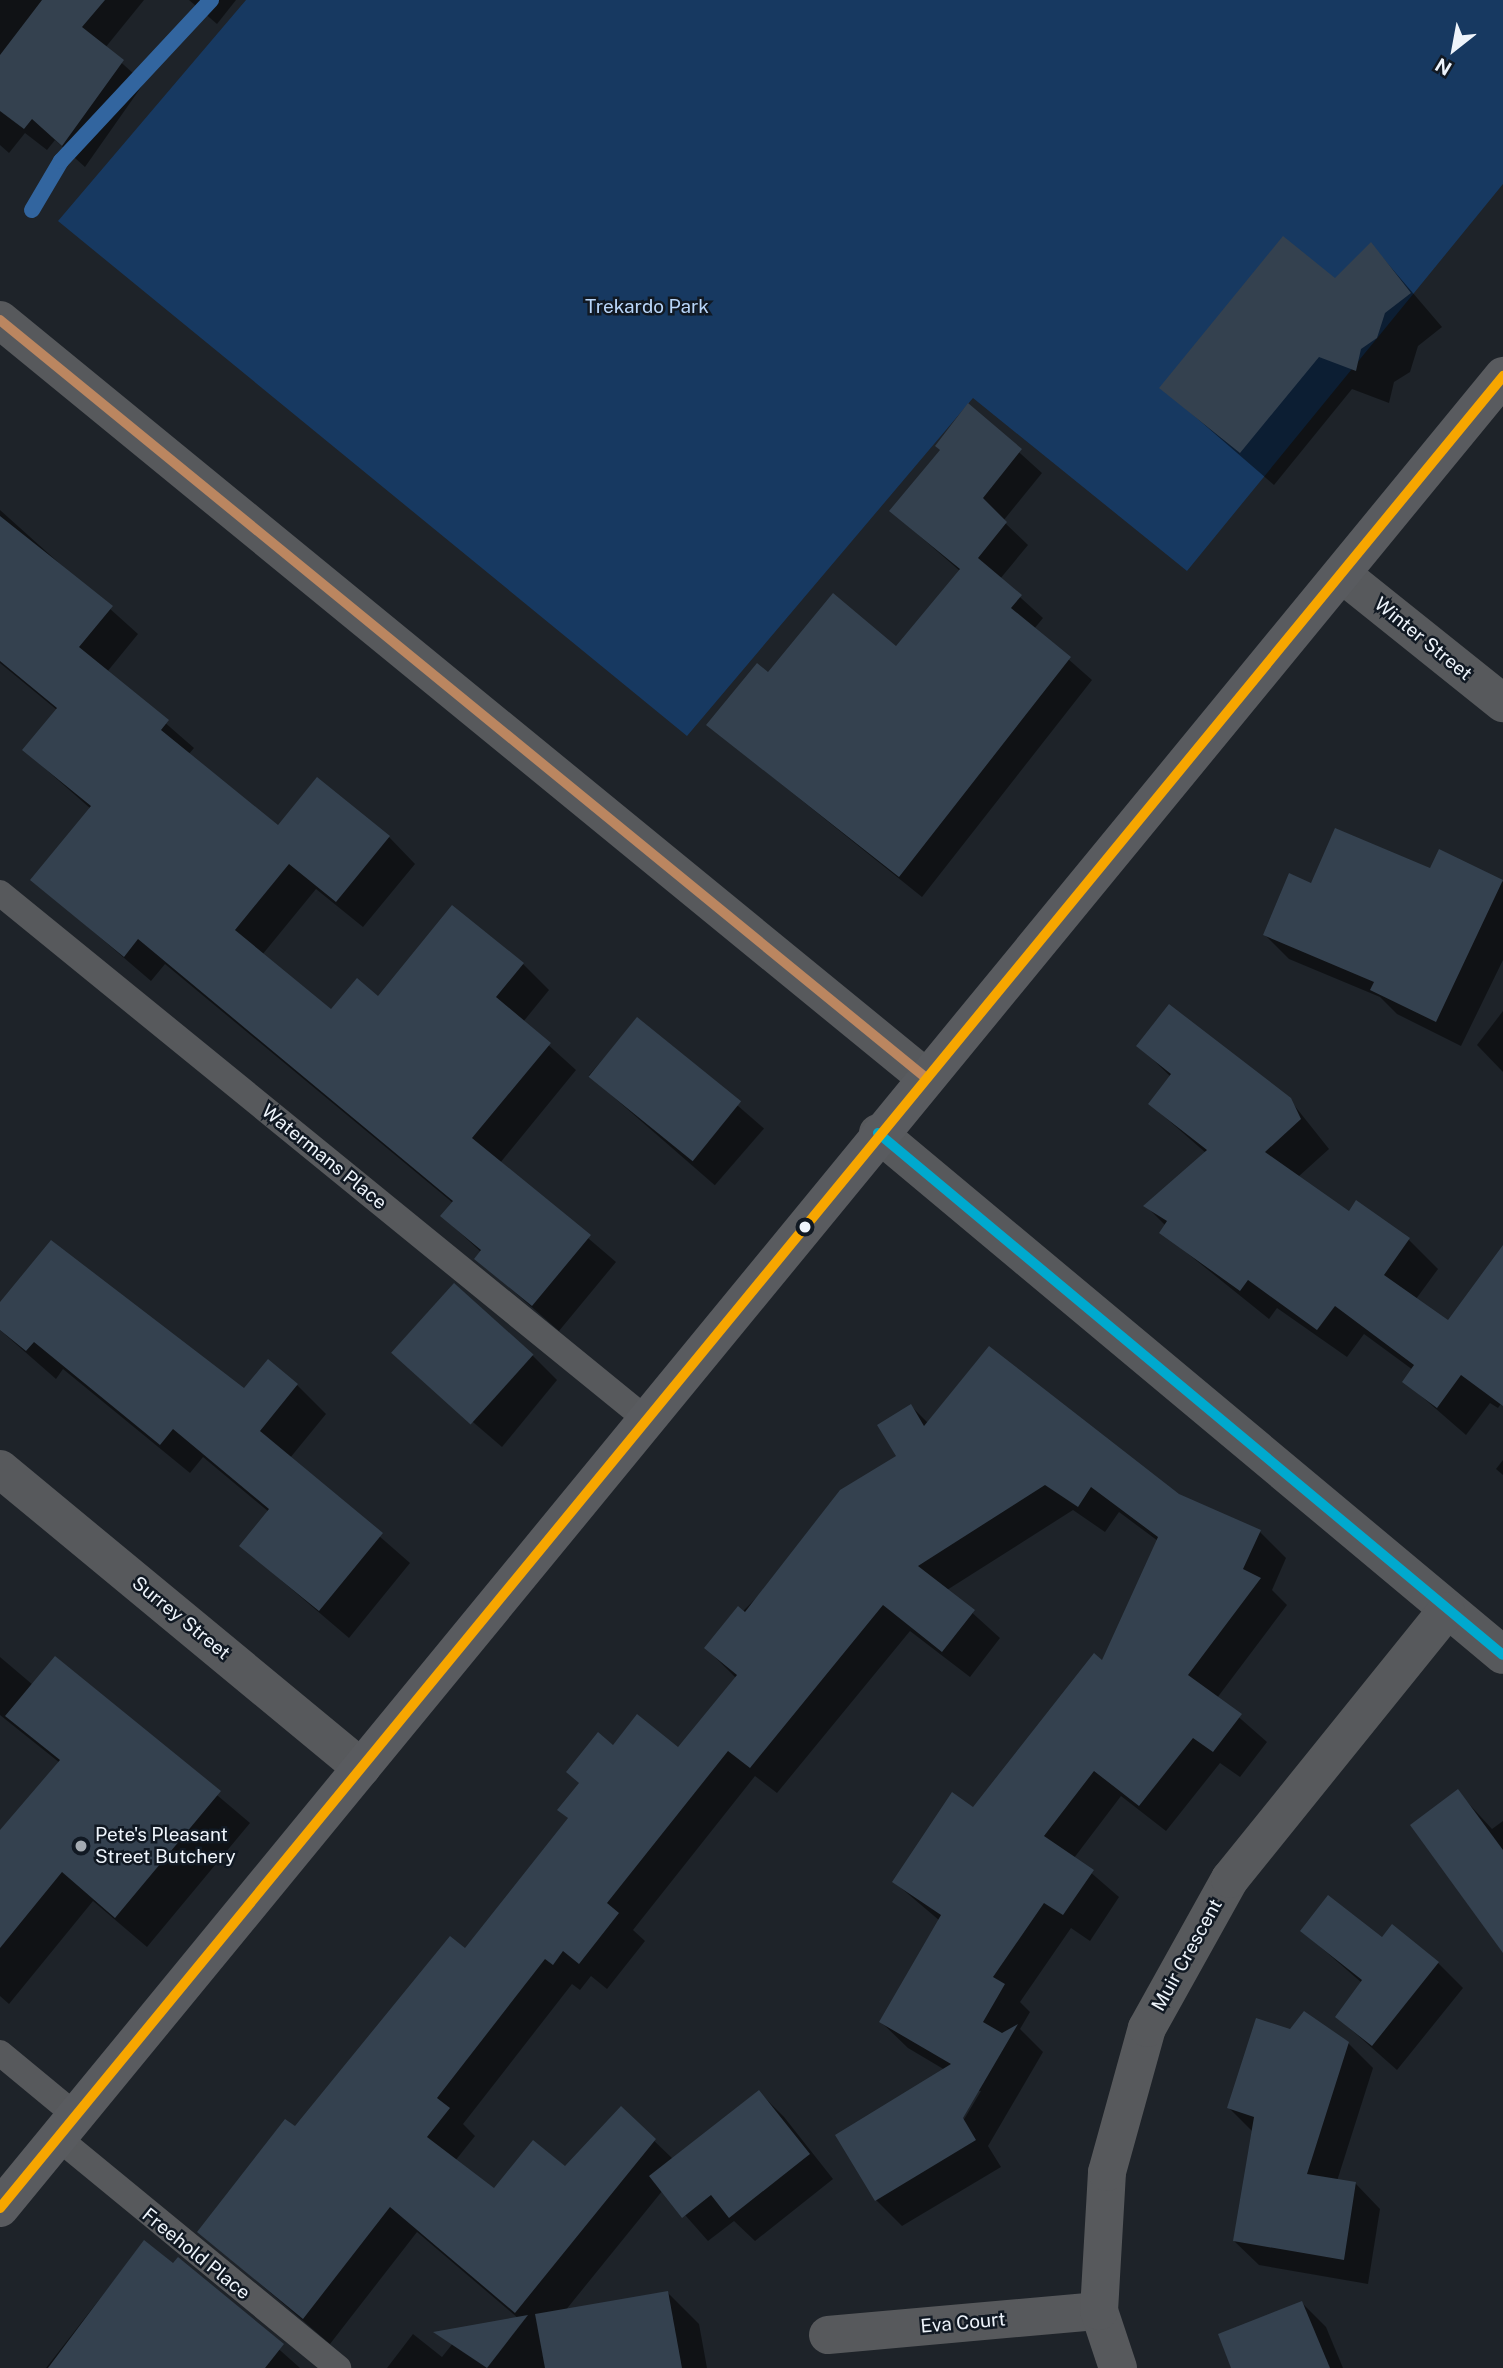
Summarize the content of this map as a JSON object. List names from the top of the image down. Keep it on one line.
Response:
{"streets":{"street":["Winter Street","Surrey Street","Muir Crescent","Eva Court"],"lane":["Watermans Place","Freehold Place"]},"crossings":[["Muir Crescent","Eva Court"]],"parks":["Trekardo Park"],"places":["Pete's Pleasant Street Butchery"],"north":"bottom left"}
